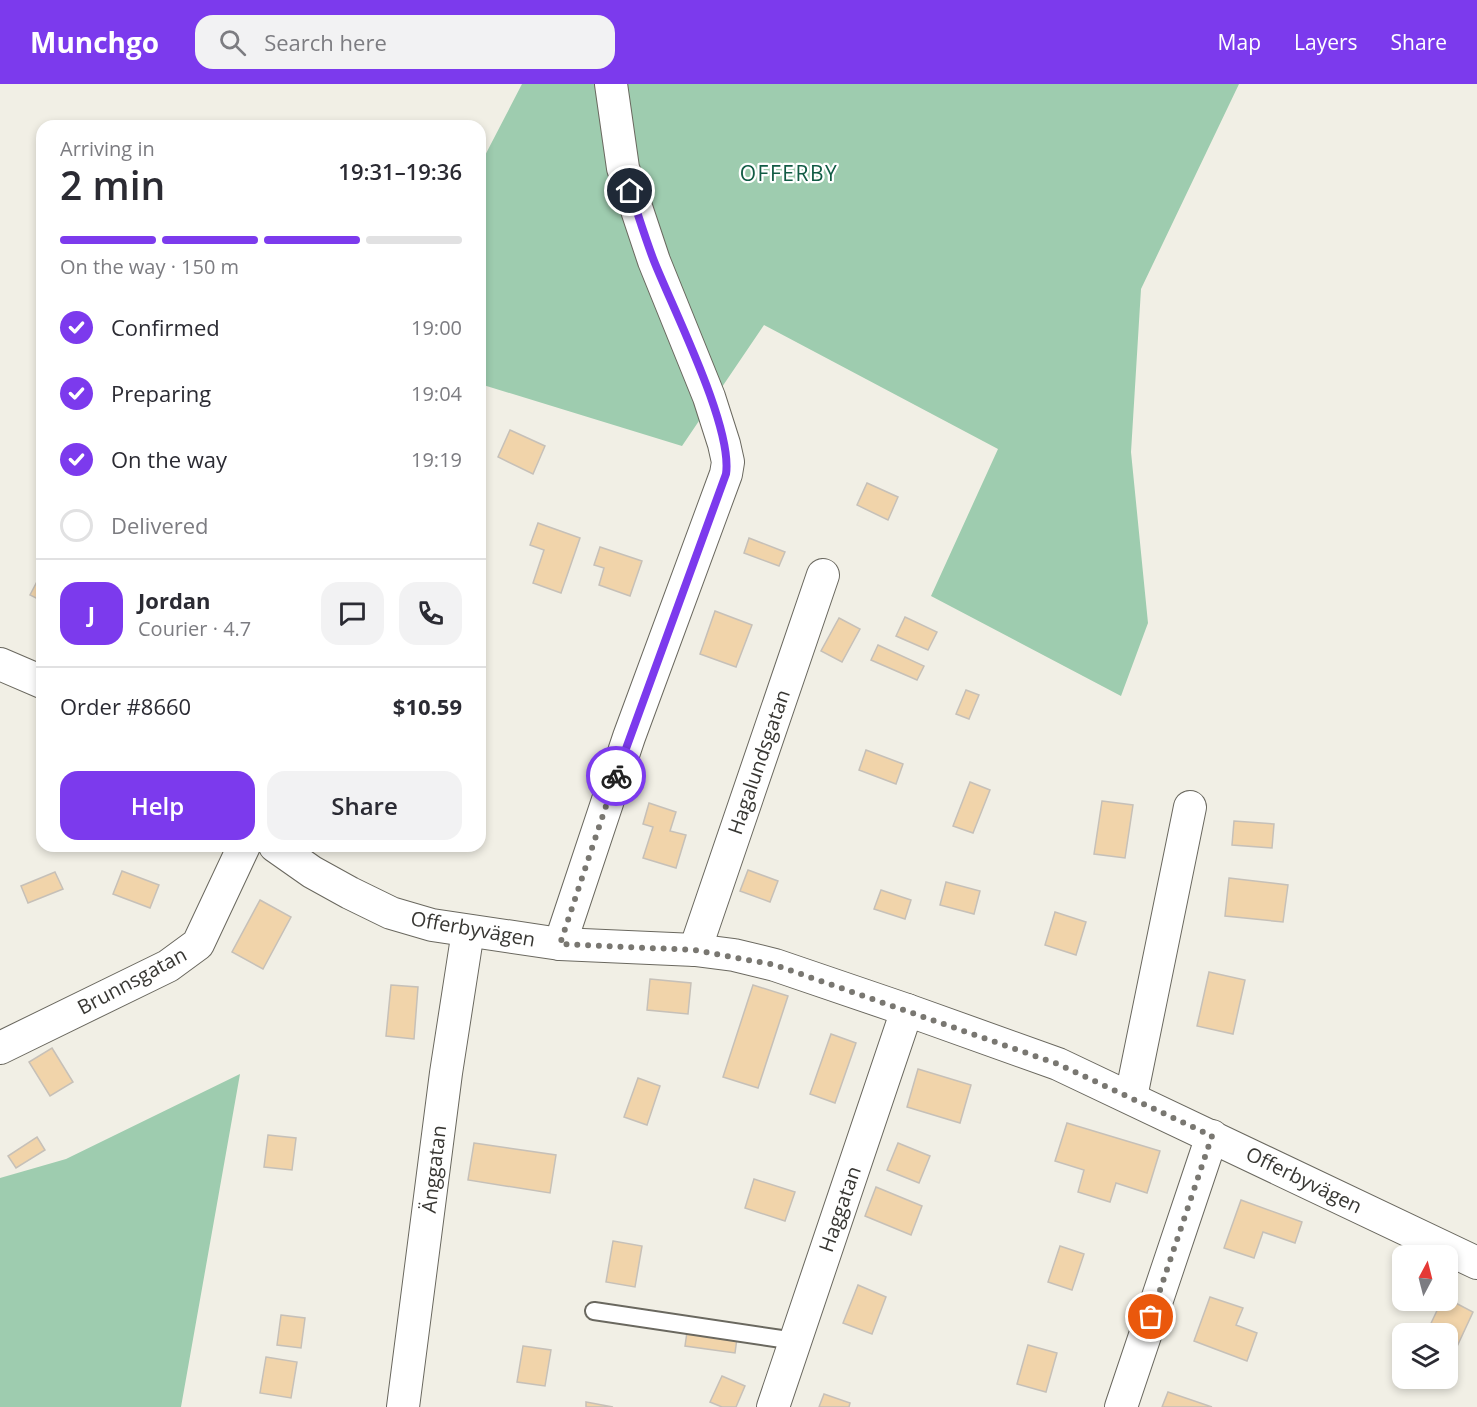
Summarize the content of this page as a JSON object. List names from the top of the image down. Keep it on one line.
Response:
{"streets":{"street":["Hagalundsgatan","Offerbyvägen","Brunnsgatan","Änggatan","Haggatan"]},"crossings":[["Hagalundsgatan","Offerbyvägen"],["Offerbyvägen","Änggatan"],["Offerbyvägen","Haggatan"]],"districts":["OFFERBY"],"north":"top","page":{"header":"Munchgo","search":"Search here","nav":["Map","Layers","Share"],"heading":["2 min","Arriving in","19:31–19:36"],"panel":["Jordan","Courier · 4.7","Order #8660","$10.59"],"bar":"On the way · 150 m","list":[["Confirmed","19:00"],["Preparing","19:04"],["On the way","19:19"],"Delivered"],"round":"J","buttons":["Help","Share"]}}
